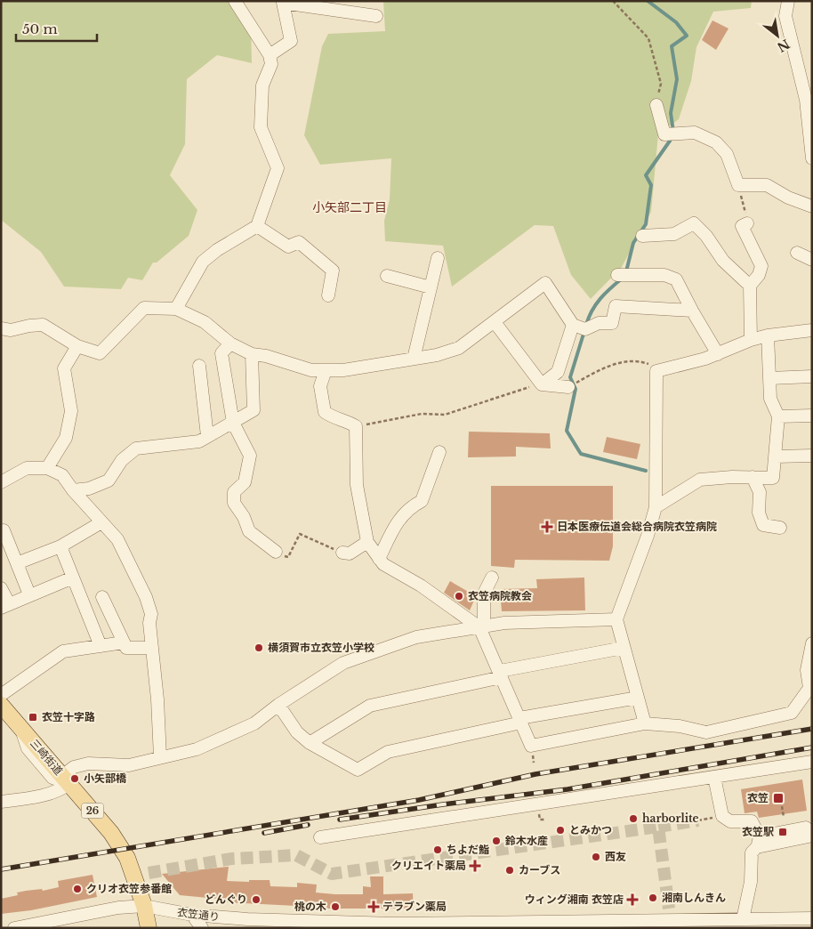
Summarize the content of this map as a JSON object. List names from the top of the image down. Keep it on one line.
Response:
{"streets":{"main road":["三崎街道","26"],"street":["衣笠通り"]},"crossings":[["三崎街道","衣笠通り"]],"districts":["小矢部二丁目"],"places":{"health":["日本医療伝道会総合病院衣笠病院","クリエイト薬局","ウィング湘南 衣笠店","テラブン薬局"],"other":["衣笠病院教会","横須賀市立衣笠小学校","小矢部橋","harborlite","とみかつ","鈴木水産","ちよだ鮨","西友","カーブス","クリオ衣笠参番館","湘南しんきん","どんぐり","桃の木"],"transit":["衣笠十字路","衣笠","衣笠駅"]},"scale_bar":"50 m","north":"bottom right"}
